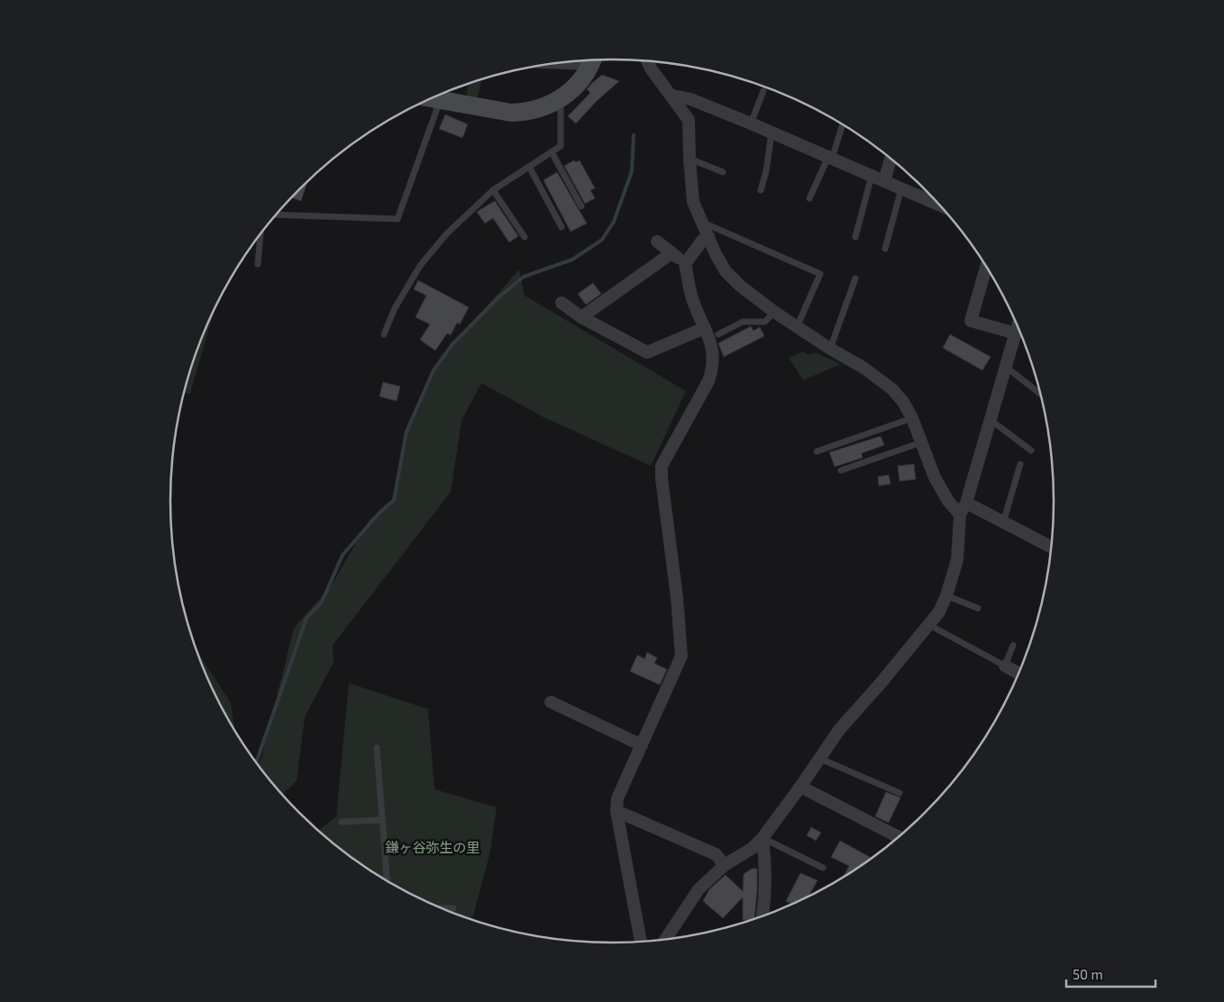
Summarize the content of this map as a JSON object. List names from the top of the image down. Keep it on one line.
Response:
{"parks":["鎌ヶ谷弥生の里"],"scale_bar":"50 m"}
